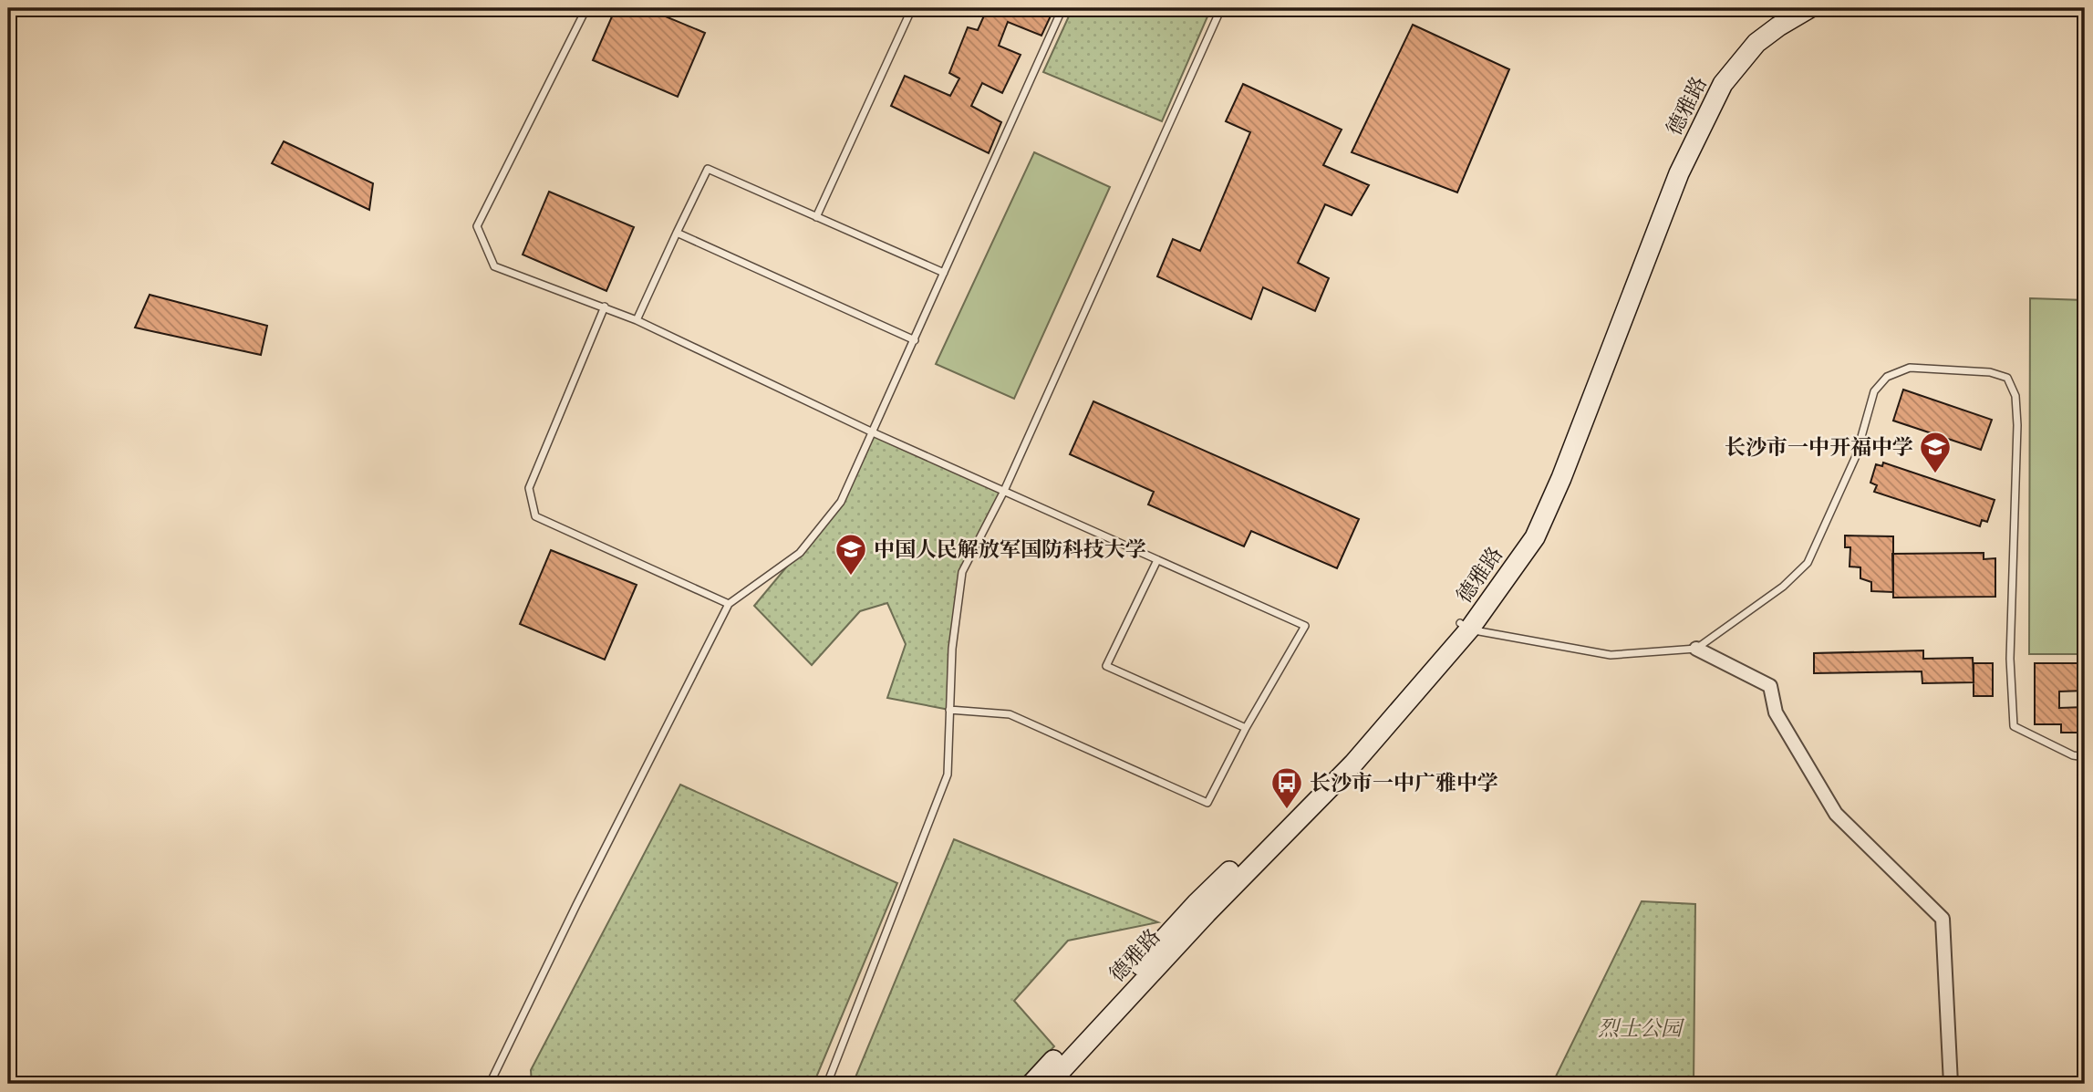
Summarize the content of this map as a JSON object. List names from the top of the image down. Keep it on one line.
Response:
{"streets":{"street":["德雅路"]},"parks":["烈士公园"],"places":{"school or university":["长沙市一中开福中学","中国人民解放军国防科技大学"],"bus stop":["长沙市一中广雅中学"]}}
